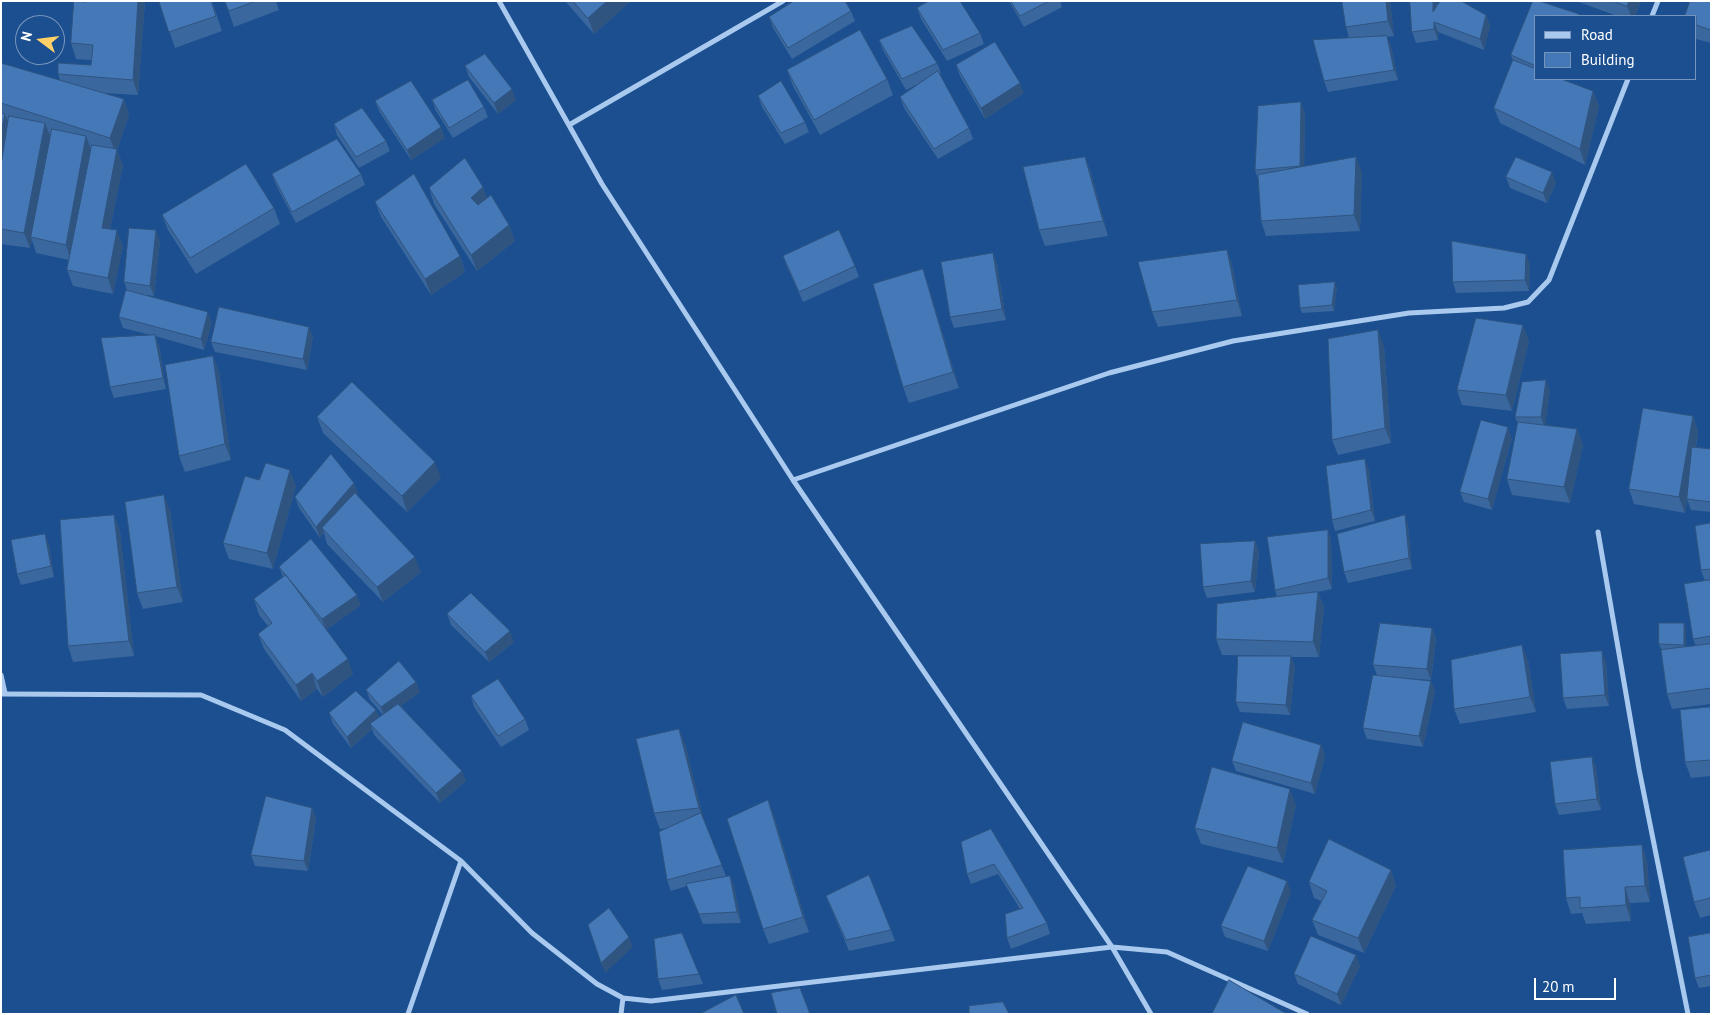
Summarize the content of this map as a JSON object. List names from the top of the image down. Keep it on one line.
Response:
{"legend":["Road","Building"],"scale_bar":"20 m","north":"left"}
